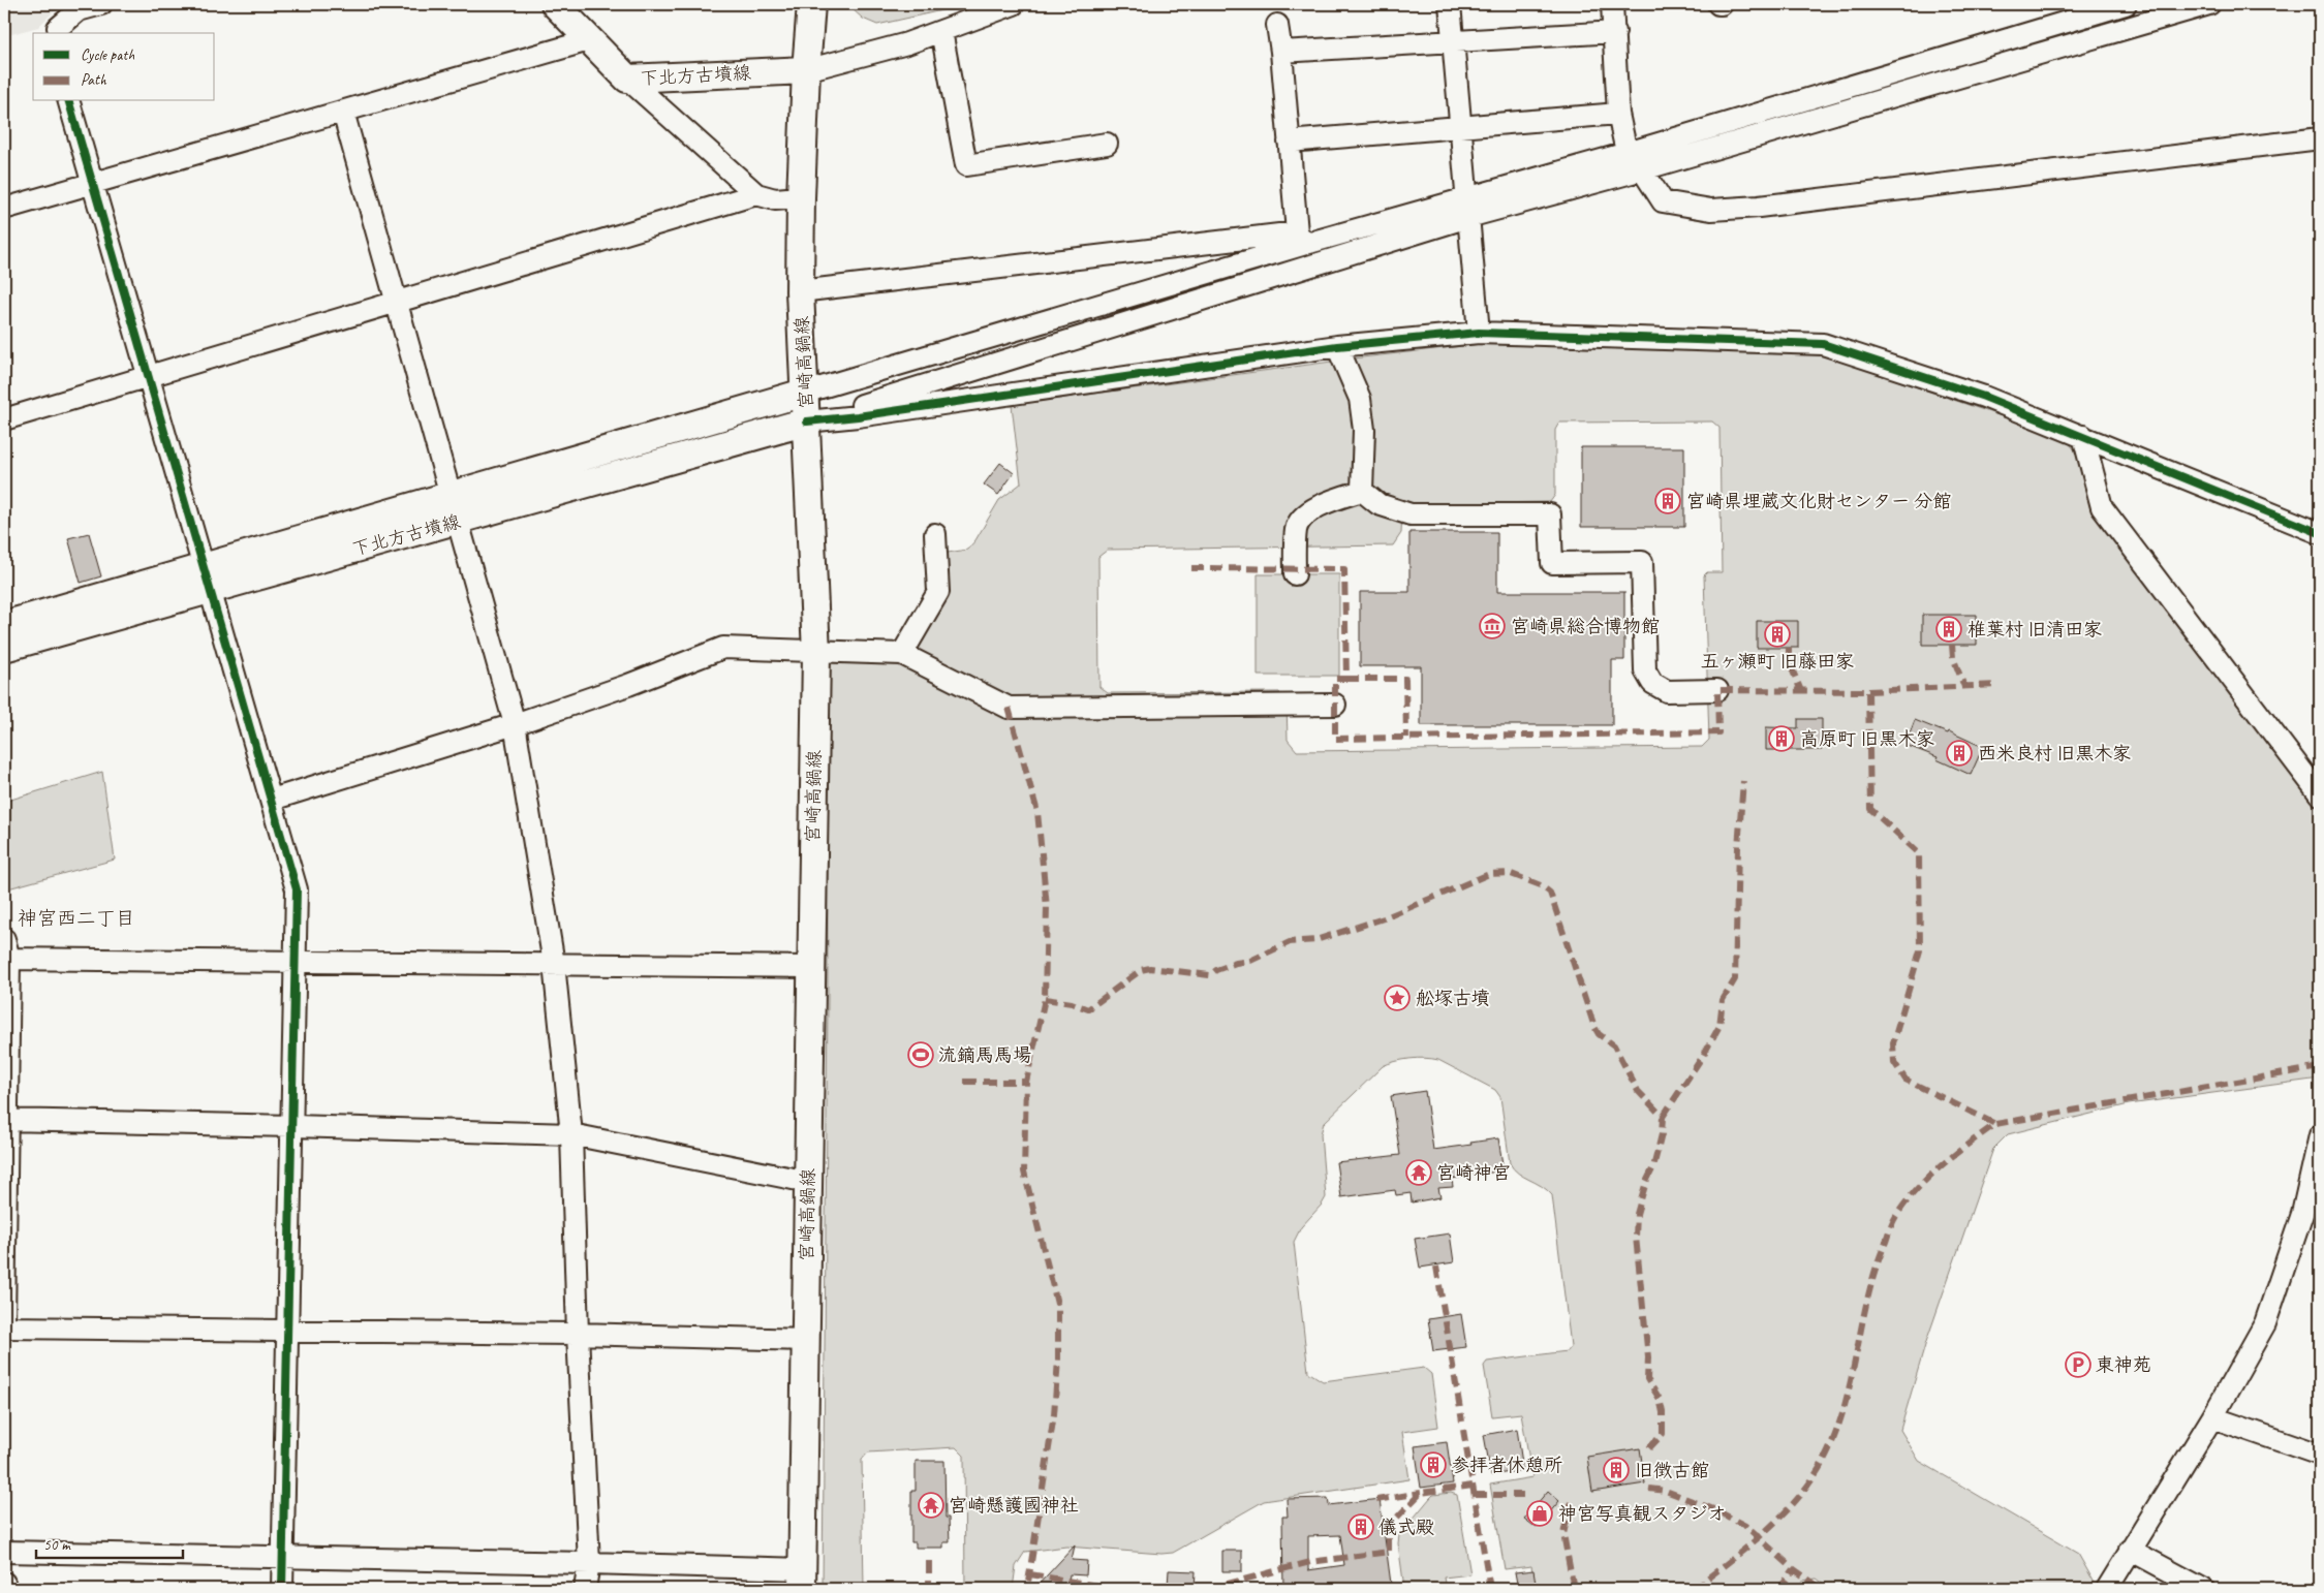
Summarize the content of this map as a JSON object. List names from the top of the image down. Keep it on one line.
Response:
{"streets":{"main road":["下北方古墳線","宮崎高鍋線"]},"crossings":[["下北方古墳線","宮崎高鍋線"]],"districts":["神宮西二丁目"],"places":{"building":["宮崎県埋蔵文化財センター 分館","椎葉村 旧清田家","五ヶ瀬町 旧藤田家","高原町 旧黒木家","西米良村 旧黒木家","参拝者休憩所","旧徴古館","儀式殿"],"museum":["宮崎県総合博物館"],"place":["舩塚古墳"],"sports":["流鏑馬馬場"],"temple":["宮崎神宮","宮崎懸護國神社"],"parking":["東神苑"],"shop":["神宮写真観スタジオ"]},"legend":["Cycle path","Path"],"scale_bar":"50 m"}
